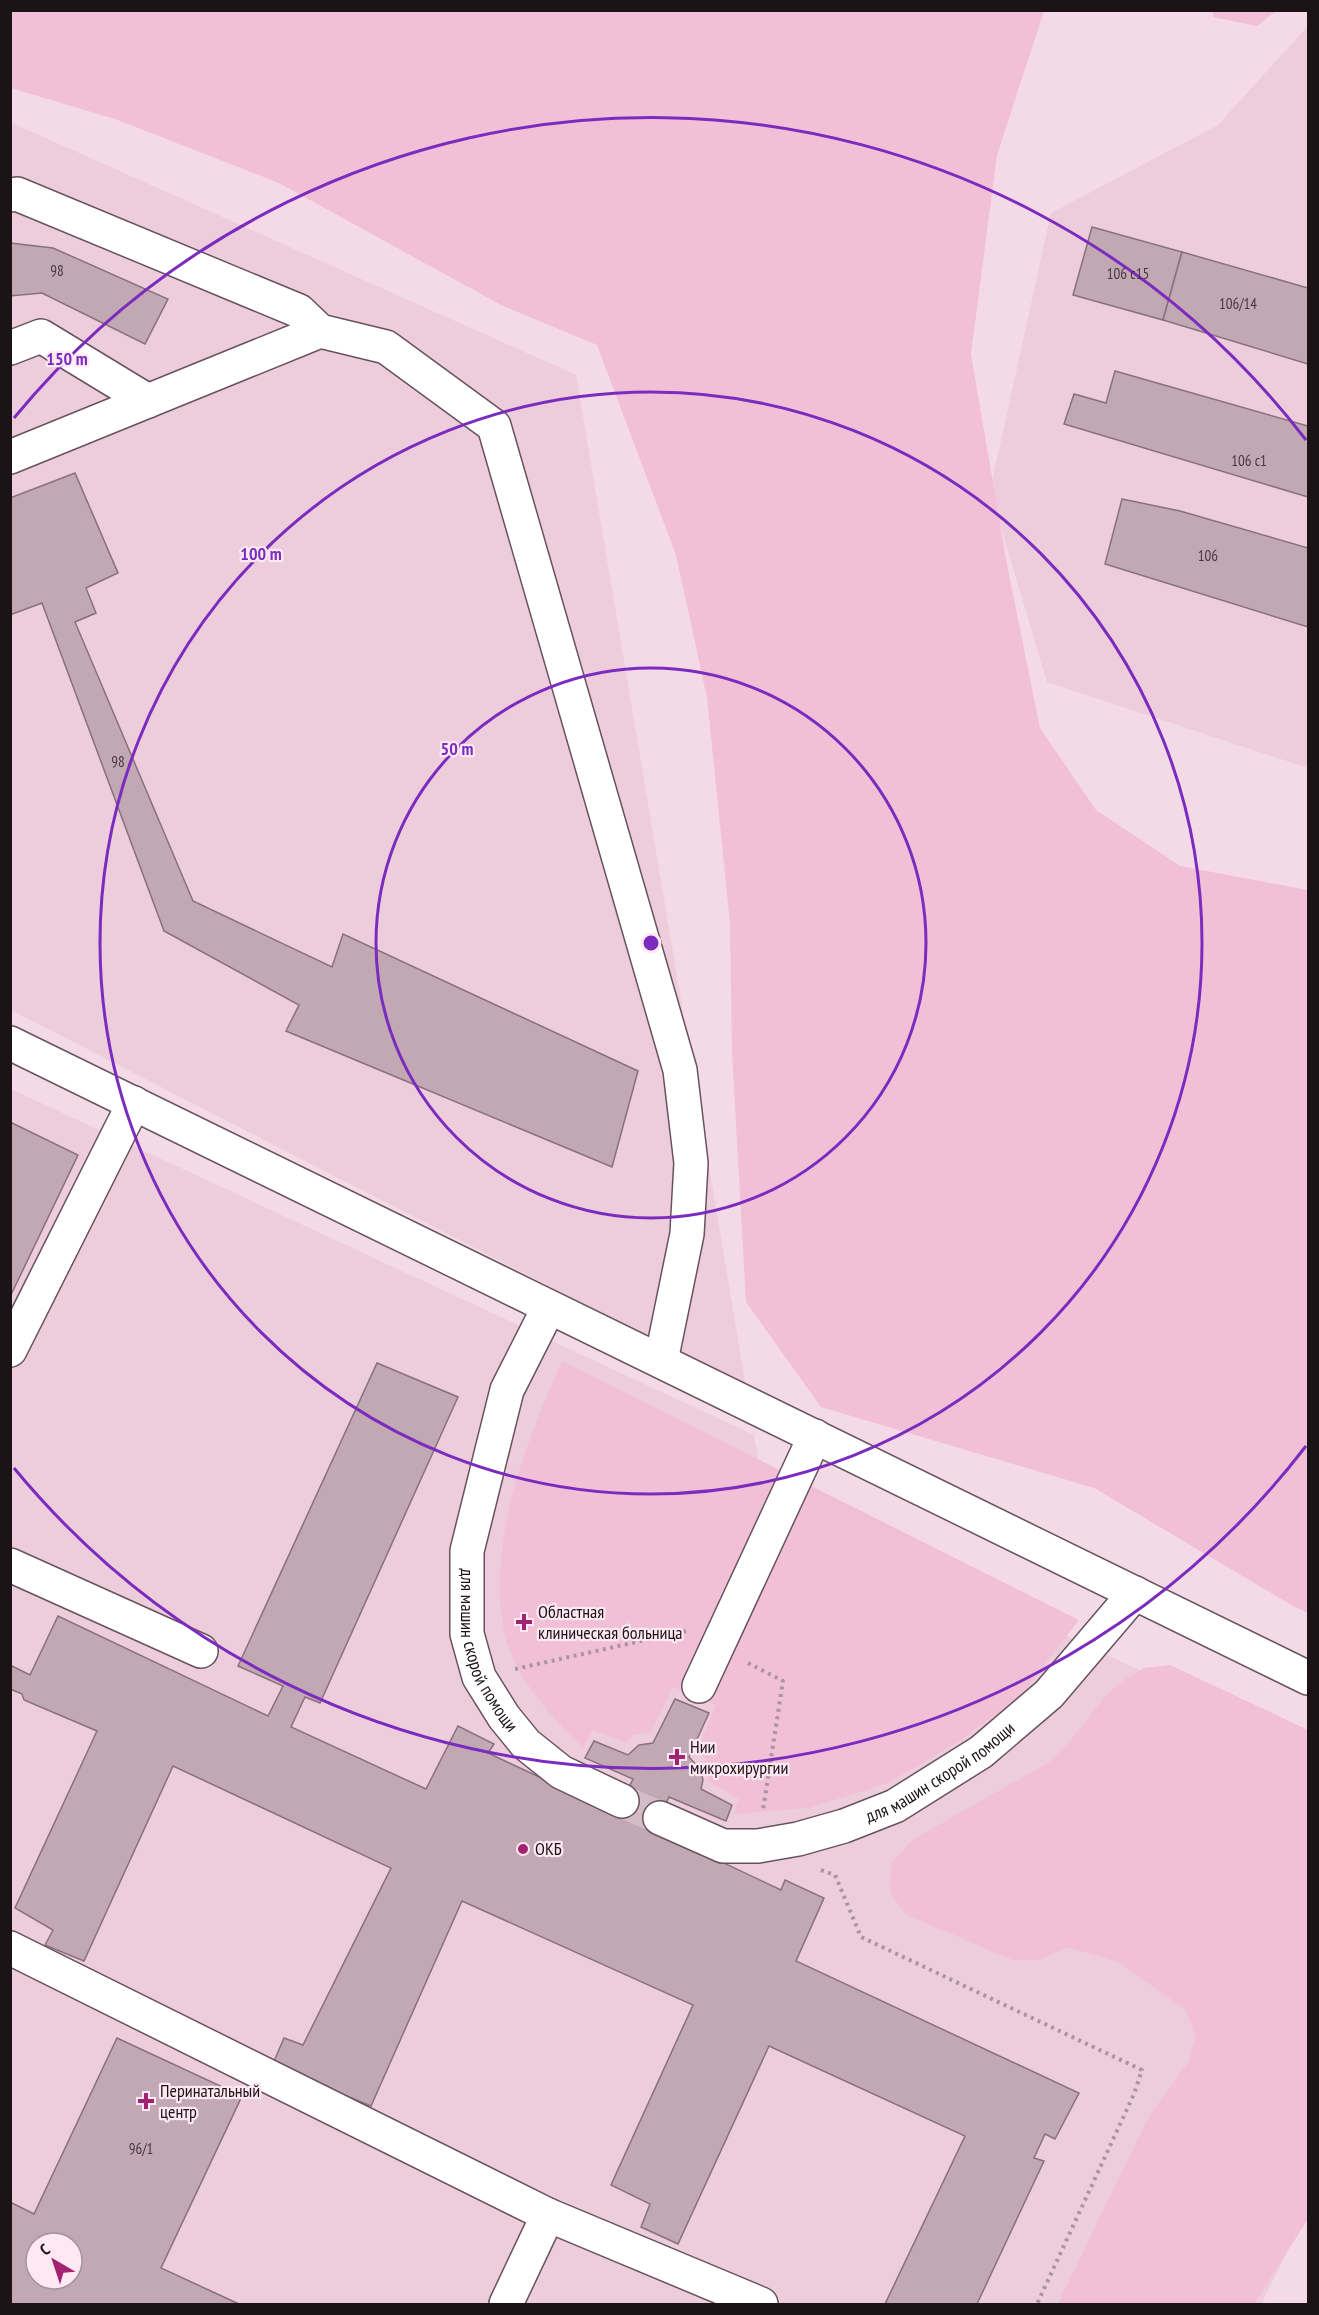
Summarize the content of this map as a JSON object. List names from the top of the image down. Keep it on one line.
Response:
{"streets":{"street":["для машин скорой помощи"]},"places":{"health":["Областная клиническая больница","Нии микрохирургии","Перинатальный центр"],"other":["ОКБ"]},"house_numbers":["98","106 с15","106/14","106 с1","106","98","96/1"],"north":"top left","rings":["150 m","100 m","50 m"]}
